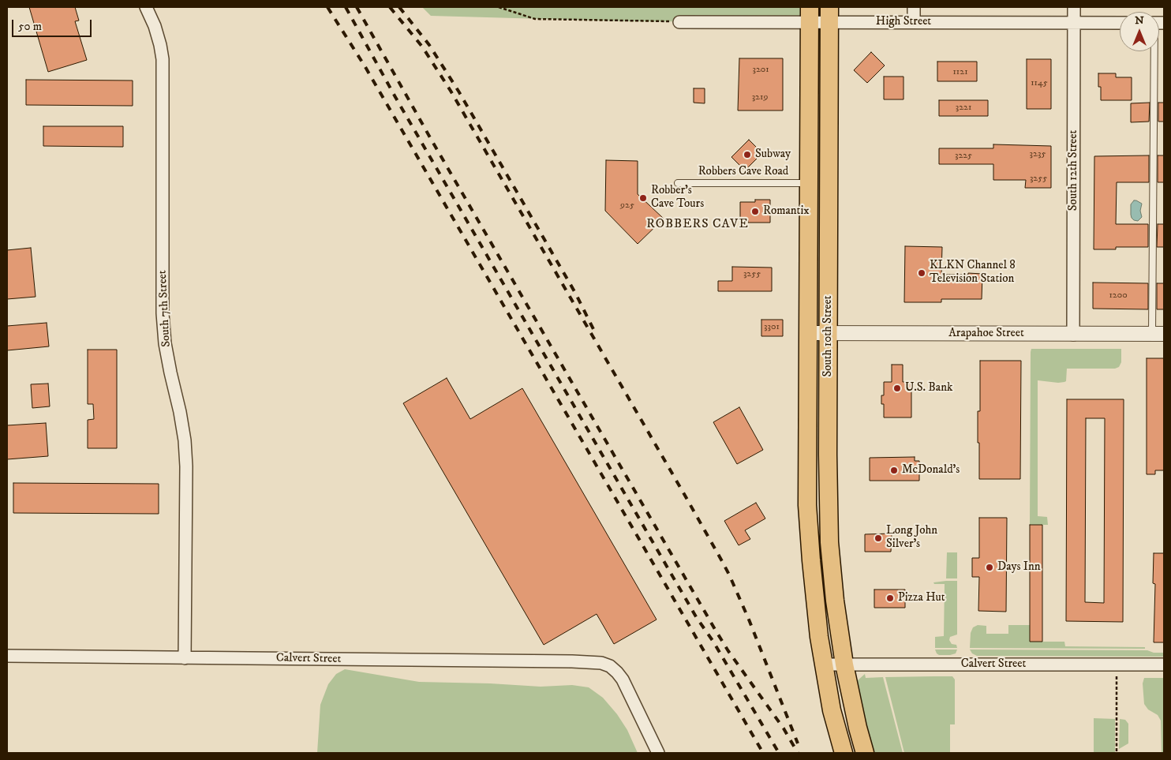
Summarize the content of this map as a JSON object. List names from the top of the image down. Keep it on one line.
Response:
{"streets":{"main road":["South 10th Street"],"street":["High Street","South 12th Street","South 7th Street","Arapahoe Street","Calvert Street"],"lane":["Robbers Cave Road"]},"crossings":[["High Street","South 12th Street"],["High Street","South 10th Street"],["South 12th Street","Arapahoe Street"],["Robbers Cave Road","South 10th Street"],["South 7th Street","Calvert Street"],["Arapahoe Street","South 10th Street"],["South 10th Street","Calvert Street"]],"districts":["ROBBERS CAVE"],"places":["Subway","Robber's Cave Tours","Romantix","KLKN Channel 8 Television Station","U.S. Bank","McDonald's","Long John Silver's","Days Inn","Pizza Hut"],"house_numbers":["3201","1121","1145","3219","3221","3235","3225","3255","925","3255","1200","3301"],"scale_bar":"50 m","north":"top"}
